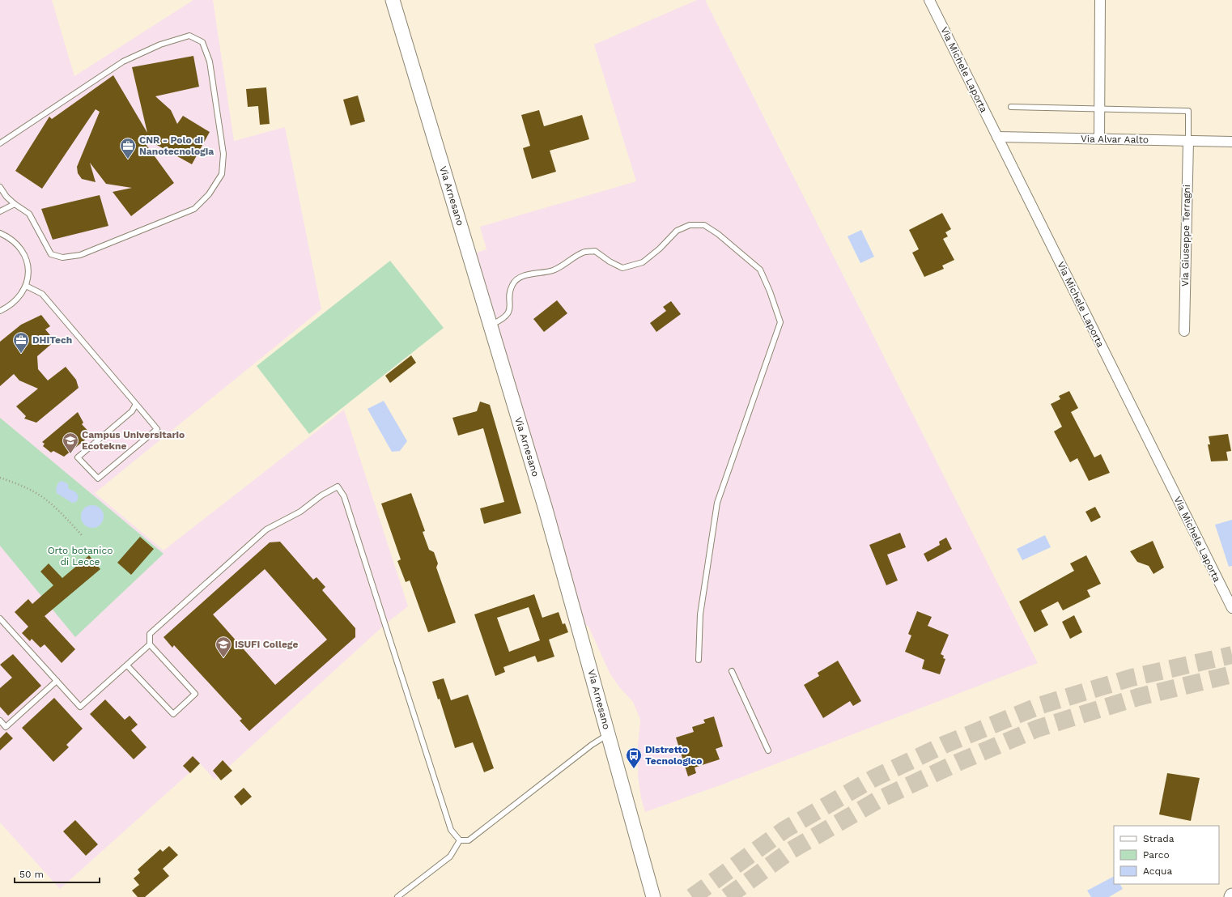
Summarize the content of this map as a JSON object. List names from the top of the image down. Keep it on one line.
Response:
{"streets":{"main road":["Via Arnesano"],"street":["Via Michele Laporta","Via Alvar Aalto","Via Giuseppe Terragni"]},"crossings":[["Via Michele Laporta","Via Alvar Aalto"],["Via Alvar Aalto","Via Giuseppe Terragni"]],"parks":["Orto botanico di Lecce"],"places":{"office":["CNR - Polo di Nanotecnologia","DHITech"],"school or university":["Campus Universitario Ecotekne","ISUFI College"],"bus stop":["Distretto Tecnologico"]},"legend":["Strada","Parco","Acqua"],"scale_bar":"50 m"}
